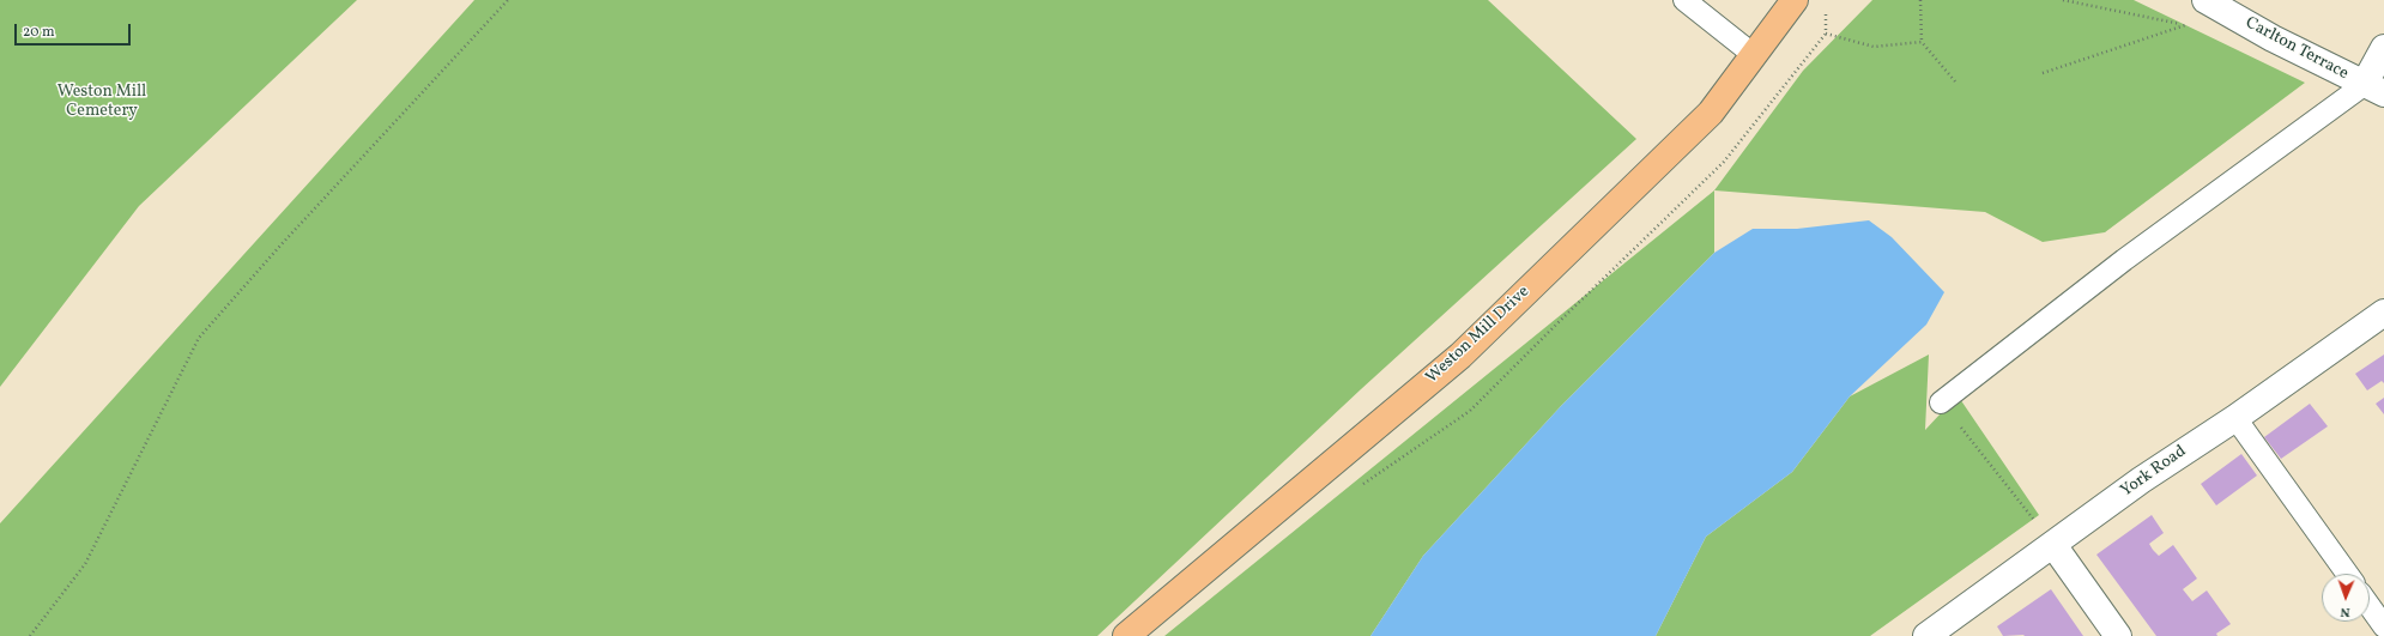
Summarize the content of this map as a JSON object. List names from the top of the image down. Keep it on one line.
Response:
{"streets":{"main road":["Weston Mill Drive"],"street":["Carlton Terrace","York Road"]},"parks":["Weston Mill Cemetery"],"scale_bar":"20 m","north":"bottom"}
